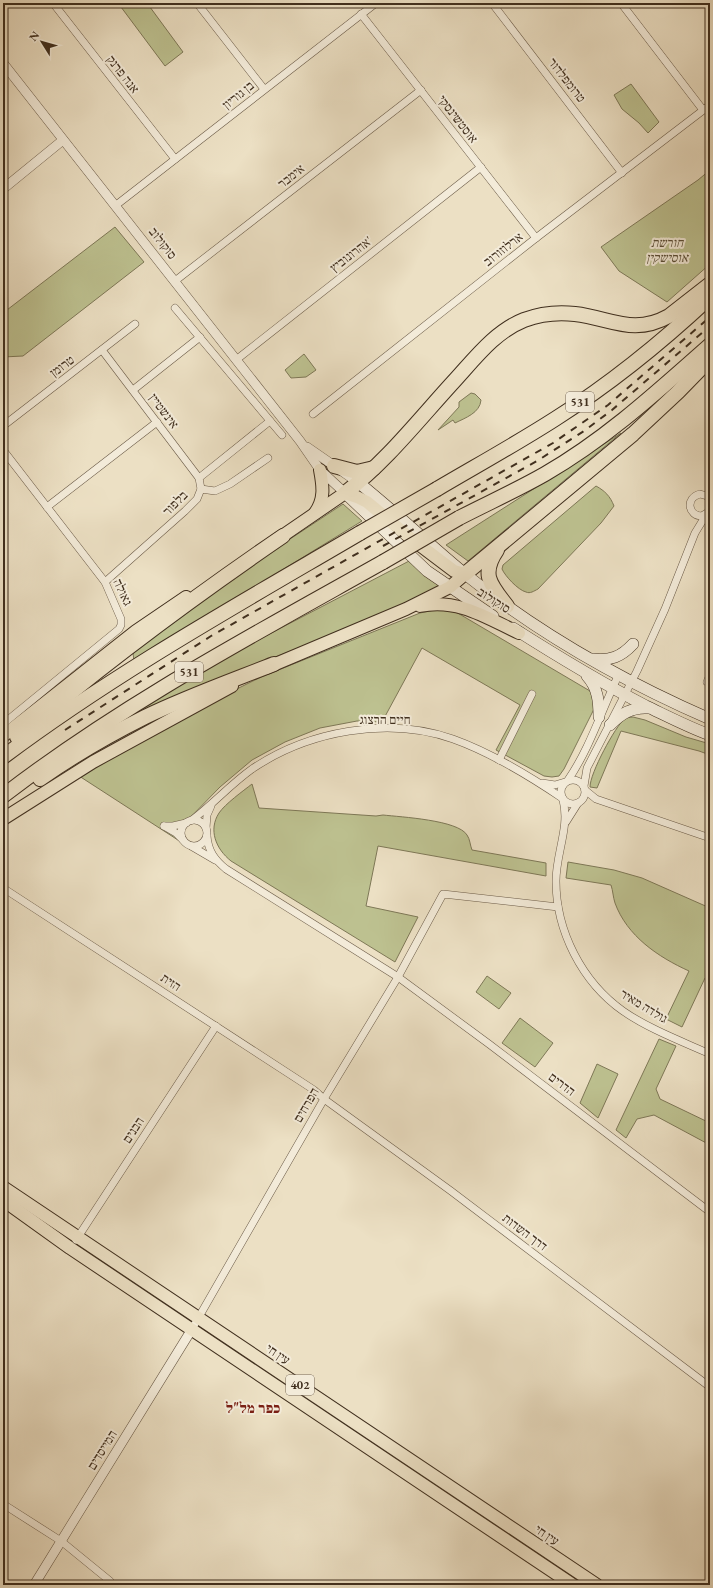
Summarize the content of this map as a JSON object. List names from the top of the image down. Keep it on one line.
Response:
{"streets":{"highway":["531"],"main road":["סוקולוב","עין חי","402"],"street":["אנה פרנק","טרומפלדור","בן גוריון","אוסטשינסקי","אימבר","ארלוזורוב","אהרונוביץ'","טרומן","אינשטיין","בלפור","גאולה","חיים הרצוג","הזית","גולדה מאיר","הדרים","הפרחים","הבנים","דרך השדות","המייסדים"]},"crossings":[["אנה פרנק","בן גוריון"],["טרומפלדור","ארלוזורוב"],["בן גוריון","אוסטשינסקי"],["בן גוריון","סוקולוב"],["אוסטשינסקי","אימבר"],["אוסטשינסקי","ארלוזורוב"],["אוסטשינסקי","אהרונוביץ'"],["אימבר","סוקולוב"],["סוקולוב","אהרונוביץ'"],["טרומן","אינשטיין"],["אינשטיין","בלפור"],["בלפור","גאולה"],["חיים הרצוג","גולדה מאיר"],["הזית","הפרחים"],["הזית","הבנים"],["הזית","דרך השדות"],["גולדה מאיר","הפרחים"],["הדרים","הפרחים"],["הפרחים","דרך השדות"],["הפרחים","עין חי"],["הפרחים","המייסדים"],["הבנים","עין חי"],["עין חי","המייסדים"]],"districts":["כפר מל\"ל"],"parks":["חורשת אוסישקין"],"north":"top left"}
